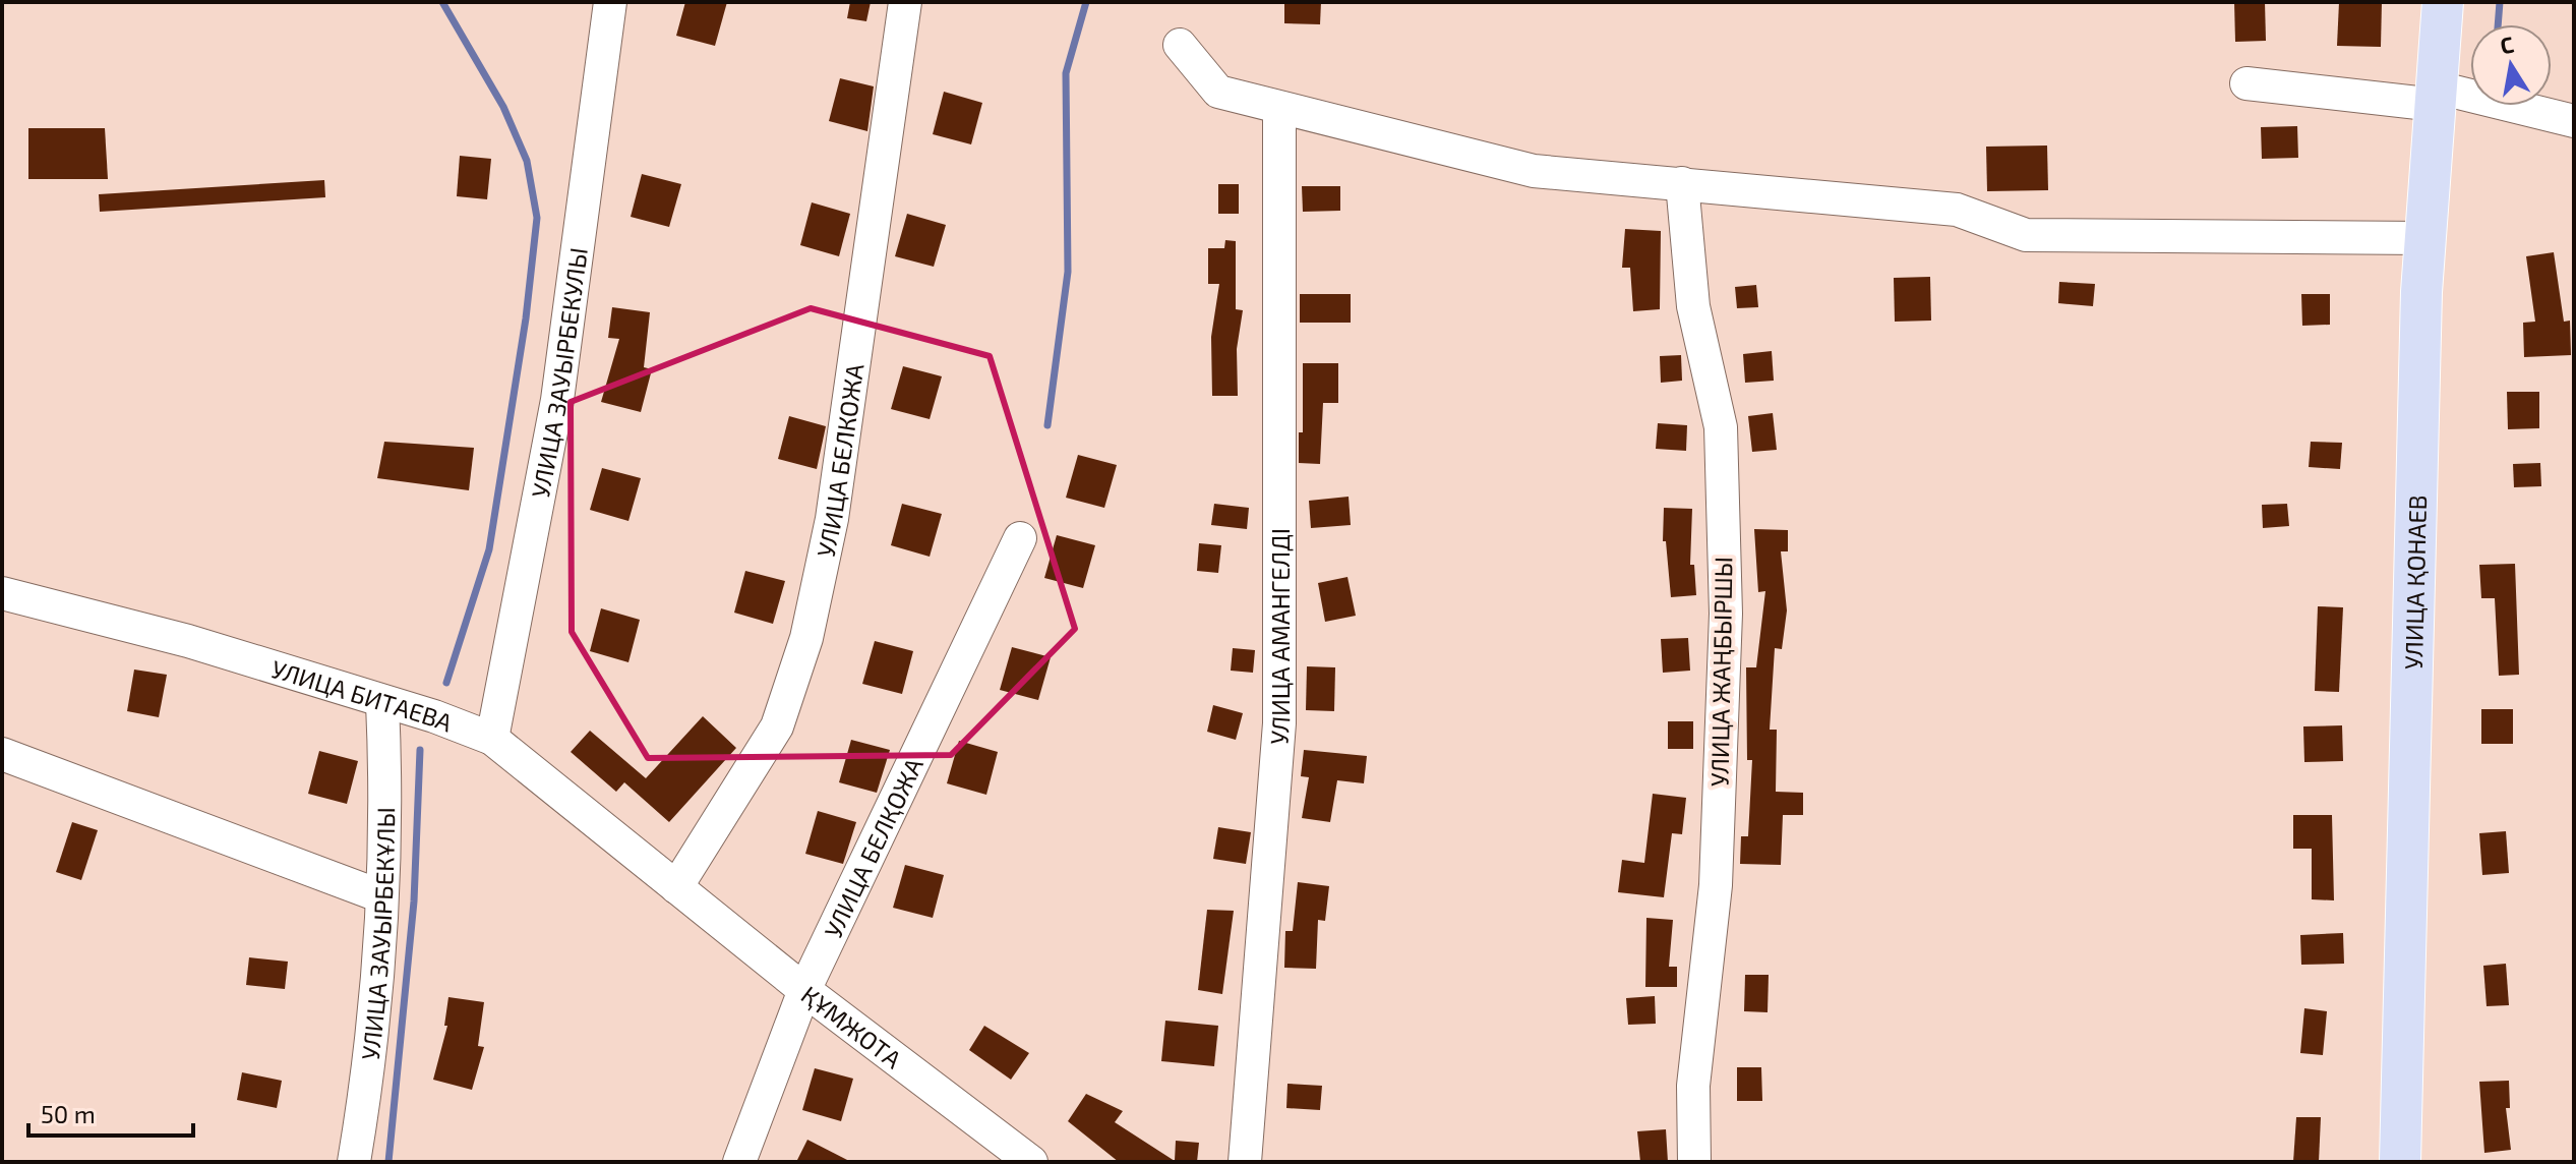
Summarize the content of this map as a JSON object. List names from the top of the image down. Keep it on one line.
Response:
{"streets":{"main road":["УЛИЦА ҚОНАЕВ"],"street":["УЛИЦА ЗАУЫРБЕКУЛЫ","УЛИЦА БЕЛКОЖА","УЛИЦА АМАНГЕЛДІ","УЛИЦА ЖАҢБЫРШЫ","УЛИЦА БИТАЕВА","УЛИЦА БЕЛҚОЖА","УЛИЦА ЗАУЫРБЕКҰЛЫ","ҚҰМЖОТА"]},"crossings":[["УЛИЦА ЗАУЫРБЕКУЛЫ","УЛИЦА БИТАЕВА"],["УЛИЦА БЕЛКОЖА","УЛИЦА БИТАЕВА"],["УЛИЦА БЕЛКОЖА","ҚҰМЖОТА"],["УЛИЦА БИТАЕВА","УЛИЦА ЗАУЫРБЕКҰЛЫ"],["УЛИЦА БИТАЕВА","ҚҰМЖОТА"],["УЛИЦА БЕЛҚОЖА","ҚҰМЖОТА"]],"scale_bar":"50 m","north":"top"}
